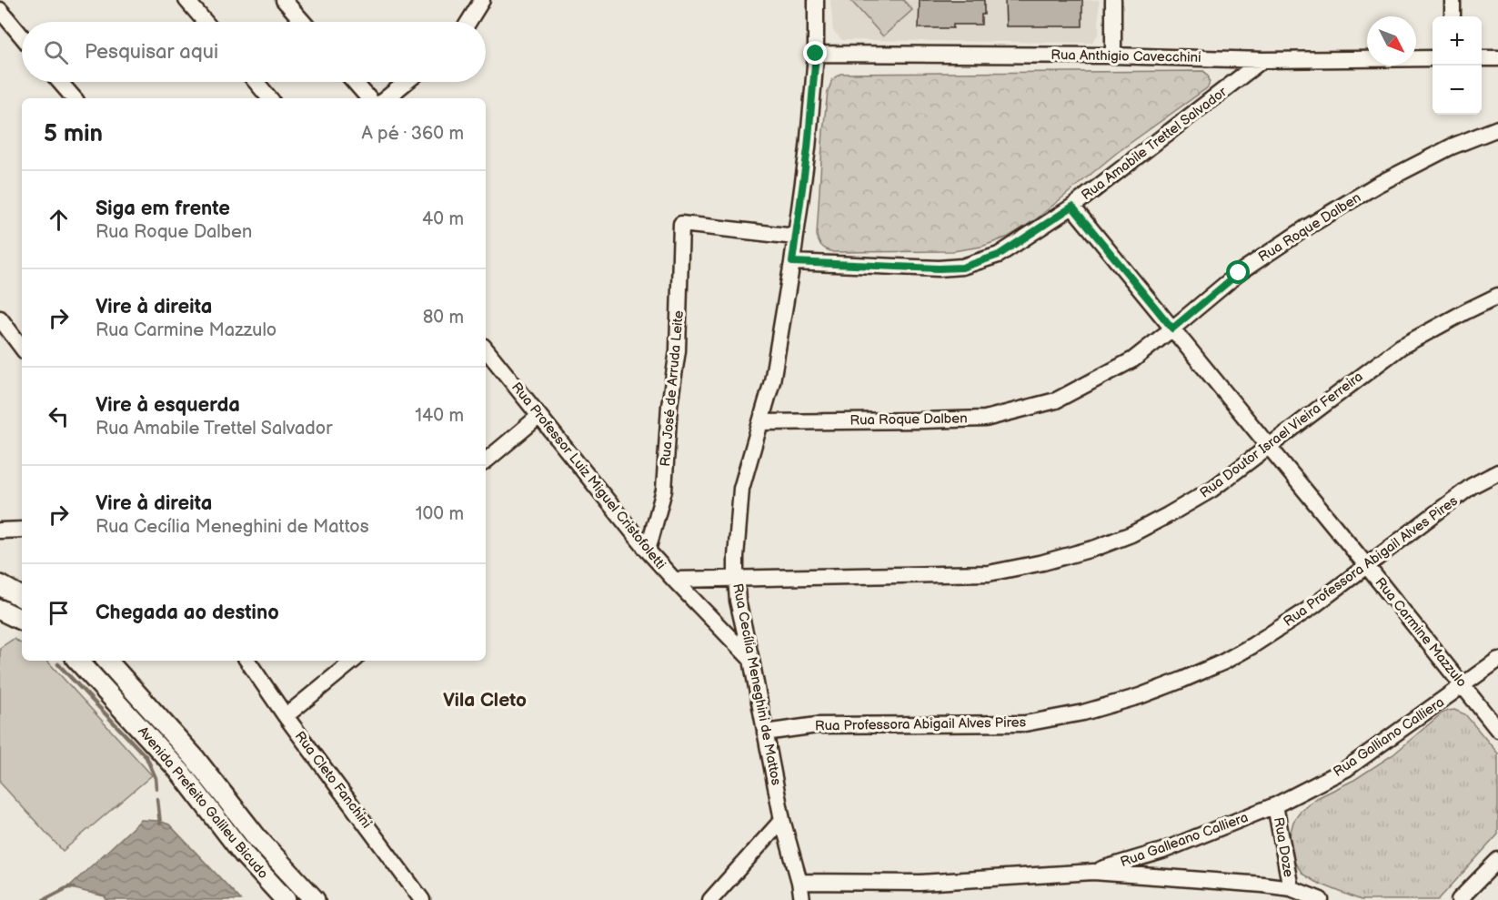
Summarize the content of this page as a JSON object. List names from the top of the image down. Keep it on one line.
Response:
{"streets":{"main road":["Avenida Prefeito Galileu Bicudo"],"street":["Rua Anthigio Cavecchini","Rua Amabile Trettel Salvador","Rua Roque Dalben","Rua José de Arruda Leite","Rua Doutor Israel Vieira Ferreira","Rua Professor Luiz Miguel Cristofoletti","Rua Professora Abigail Alves Pires","Rua Carmine Mazzulo","Rua Cecília Meneghini de Mattos","Rua Galliano Calliera","Rua Cleto Fanchini","Rua Galleano Calliera","Rua Doze"]},"crossings":[["Rua Anthigio Cavecchini","Rua Amabile Trettel Salvador"],["Rua Anthigio Cavecchini","Rua Cecília Meneghini de Mattos"],["Rua Amabile Trettel Salvador","Rua Carmine Mazzulo"],["Rua Amabile Trettel Salvador","Rua Cecília Meneghini de Mattos"],["Rua Roque Dalben","Rua Carmine Mazzulo"],["Rua Roque Dalben","Rua Cecília Meneghini de Mattos"],["Rua José de Arruda Leite","Rua Professor Luiz Miguel Cristofoletti"],["Rua José de Arruda Leite","Rua Cecília Meneghini de Mattos"],["Rua Doutor Israel Vieira Ferreira","Rua Professor Luiz Miguel Cristofoletti"],["Rua Doutor Israel Vieira Ferreira","Rua Carmine Mazzulo"],["Rua Doutor Israel Vieira Ferreira","Rua Cecília Meneghini de Mattos"],["Rua Professor Luiz Miguel Cristofoletti","Rua Cecília Meneghini de Mattos"],["Rua Professora Abigail Alves Pires","Rua Carmine Mazzulo"],["Rua Professora Abigail Alves Pires","Rua Cecília Meneghini de Mattos"],["Rua Carmine Mazzulo","Rua Galliano Calliera"],["Rua Galliano Calliera","Rua Galleano Calliera"],["Rua Galliano Calliera","Rua Doze"],["Rua Galleano Calliera","Rua Doze"]],"districts":["Vila Cleto"],"north":"bottom right","page":{"map_buttons":["+","−"],"search":"Pesquisar aqui","heading":["5 min","A pé · 360 m"],"list":[["Siga em frente","Rua Roque Dalben","40 m"],["Vire à direita","Rua Carmine Mazzulo","80 m"],["Vire à esquerda","Rua Amabile Trettel Salvador","140 m"],["Vire à direita","Rua Cecília Meneghini de Mattos","100 m"],"Chegada ao destino"]}}
